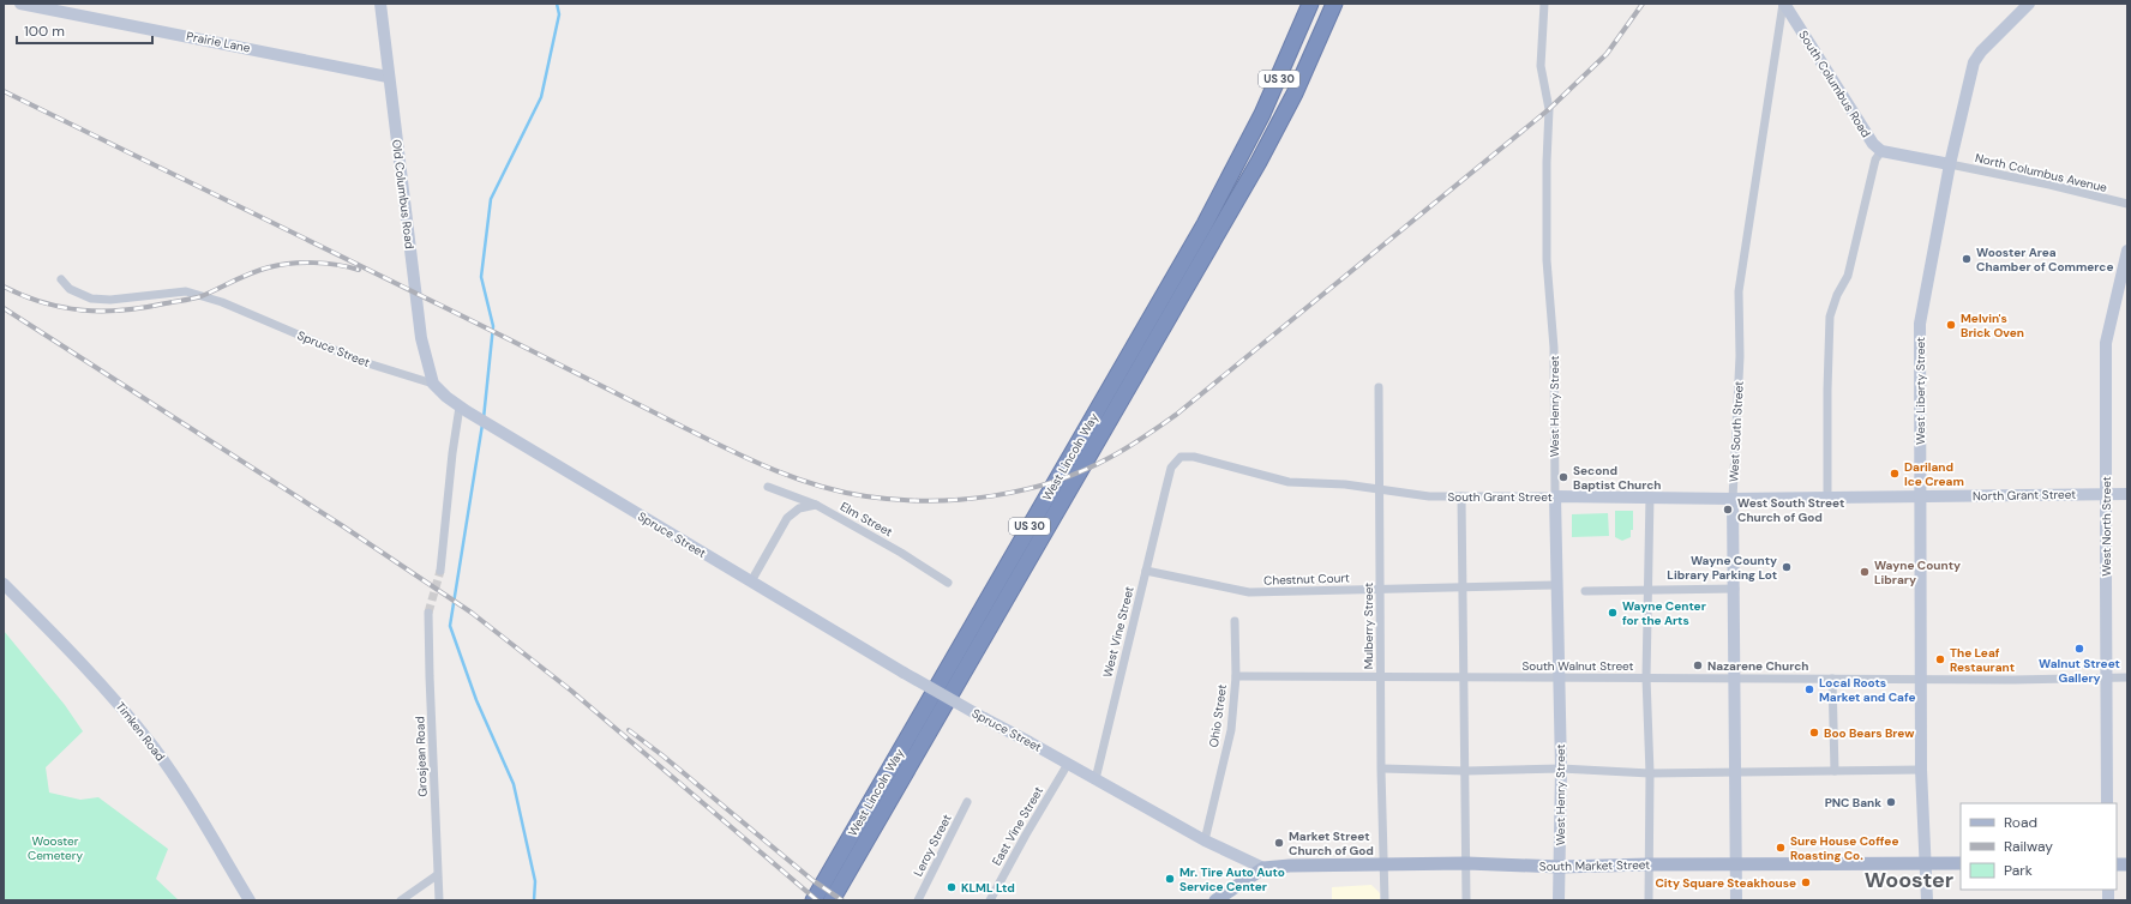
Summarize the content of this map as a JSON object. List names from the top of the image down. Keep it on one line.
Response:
{"streets":{"highway":["US 30","West Lincoln Way"],"main road":["South Market Street"],"street":["Prairie Lane","South Columbus Road","North Columbus Avenue","Old Columbus Road","Spruce Street","West Liberty Street","West Henry Street","West South Street","North Grant Street","South Grant Street","Elm Street","West North Street","Chestnut Court","Mulberry Street","West Vine Street","South Walnut Street","Ohio Street","Timken Road","Grosjean Road","East Vine Street","Leroy Street"]},"crossings":[["Prairie Lane","Old Columbus Road"],["US 30","West Lincoln Way"],["South Columbus Road","West South Street"],["North Columbus Avenue","West Liberty Street"],["Old Columbus Road","Spruce Street"],["Spruce Street","West Vine Street"],["Spruce Street","Ohio Street"],["Spruce Street","East Vine Street"],["Spruce Street","South Market Street"],["West Liberty Street","North Grant Street"],["West Liberty Street","South Grant Street"],["West Liberty Street","South Walnut Street"],["West Liberty Street","South Market Street"],["West Henry Street","South Grant Street"],["West Henry Street","Chestnut Court"],["West Henry Street","South Walnut Street"],["West Henry Street","South Market Street"],["West South Street","South Grant Street"],["West South Street","South Walnut Street"],["West South Street","South Market Street"],["North Grant Street","South Grant Street"],["North Grant Street","West North Street"],["South Grant Street","Mulberry Street"],["South Grant Street","West Vine Street"],["West North Street","South Walnut Street"],["Chestnut Court","Mulberry Street"],["Chestnut Court","West Vine Street"],["Mulberry Street","South Walnut Street"],["Mulberry Street","South Market Street"],["South Walnut Street","Ohio Street"]],"districts":["Wooster"],"parks":["Wooster Cemetery"],"places":["Wooster Area Chamber of Commerce","Melvin's Brick Oven","Dariland Ice Cream","Second Baptist Church","West South Street Church of God","Wayne County Library Parking Lot","Wayne County Library","Wayne Center for the Arts","Walnut Street Gallery","The Leaf Restaurant","Nazarene Church","Local Roots Market and Cafe","Boo Bears Brew","PNC Bank","Market Street Church of God","Sure House Coffee Roasting Co.","Mr. Tire Auto Auto Service Center","City Square Steakhouse","KLML Ltd"],"legend":["Road","Railway","Park"],"scale_bar":"100 m"}
